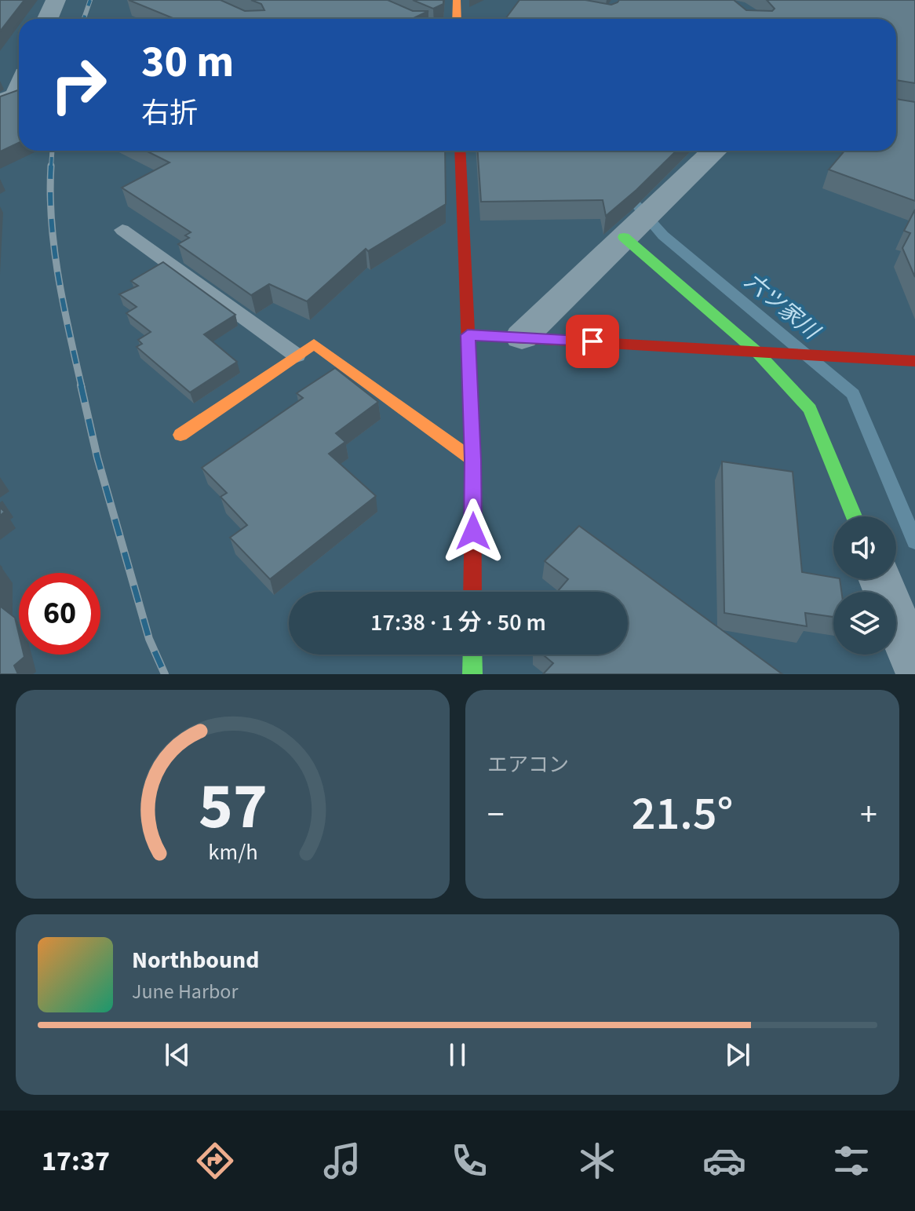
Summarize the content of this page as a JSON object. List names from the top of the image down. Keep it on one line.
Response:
{"water":["六ツ家川"],"page":{"turn":["30 m","右折"],"limit":"60","trip":"17:38 · 1 分 · 50 m","tile":"エアコン","heat":["−","21.5°","+"],"song":["Northbound","June Harbor"],"tabs":"17:37","gauge":["57","km/h"]}}
